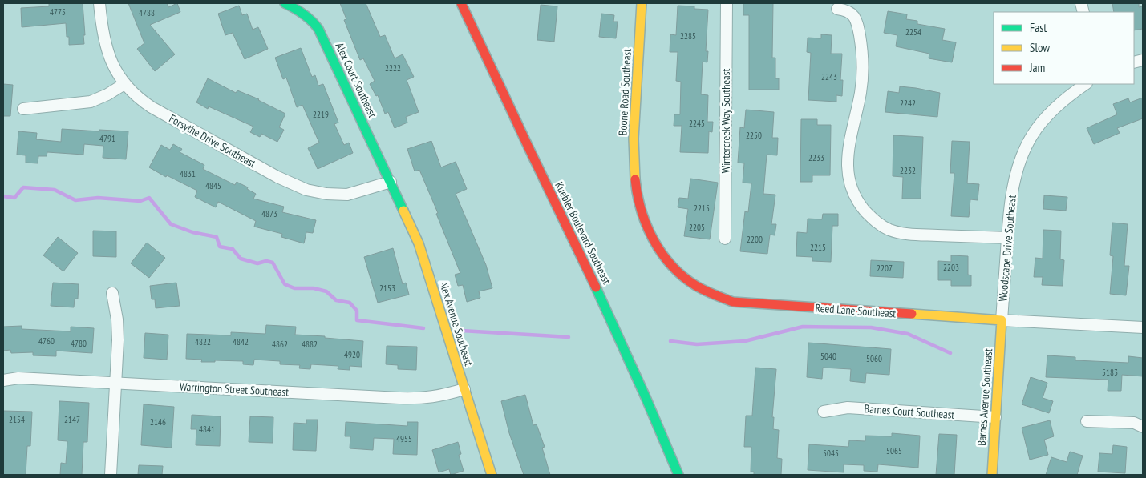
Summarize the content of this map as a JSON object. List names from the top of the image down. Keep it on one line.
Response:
{"streets":{"street":["Alex Court Southeast","Boone Road Southeast","Wintercreek Way Southeast","Forsythe Drive Southeast","Kuebler Boulevard Southeast","Woodscape Drive Southeast","Reed Lane Southeast","Alex Avenue Southeast","Warrington Street Southeast","Barnes Avenue Southeast","Barnes Court Southeast"]},"crossings":[["Alex Court Southeast","Forsythe Drive Southeast"],["Alex Court Southeast","Alex Avenue Southeast"],["Boone Road Southeast","Reed Lane Southeast"],["Forsythe Drive Southeast","Alex Avenue Southeast"],["Woodscape Drive Southeast","Reed Lane Southeast"],["Woodscape Drive Southeast","Barnes Avenue Southeast"],["Reed Lane Southeast","Barnes Avenue Southeast"],["Alex Avenue Southeast","Warrington Street Southeast"],["Barnes Avenue Southeast","Barnes Court Southeast"]],"house_numbers":["4775","4788","2254","2285","2222","2243","2242","2219","2245","2250","4791","2233","2232","4831","4845","2215","4873","2205","2200","2215","2203","2207","2153","4760","4822","4842","4780","4862","4882","4920","5040","5060","5183","2154","2147","2146","4841","4955","5065","5045"],"legend":["Fast","Slow","Jam"]}
